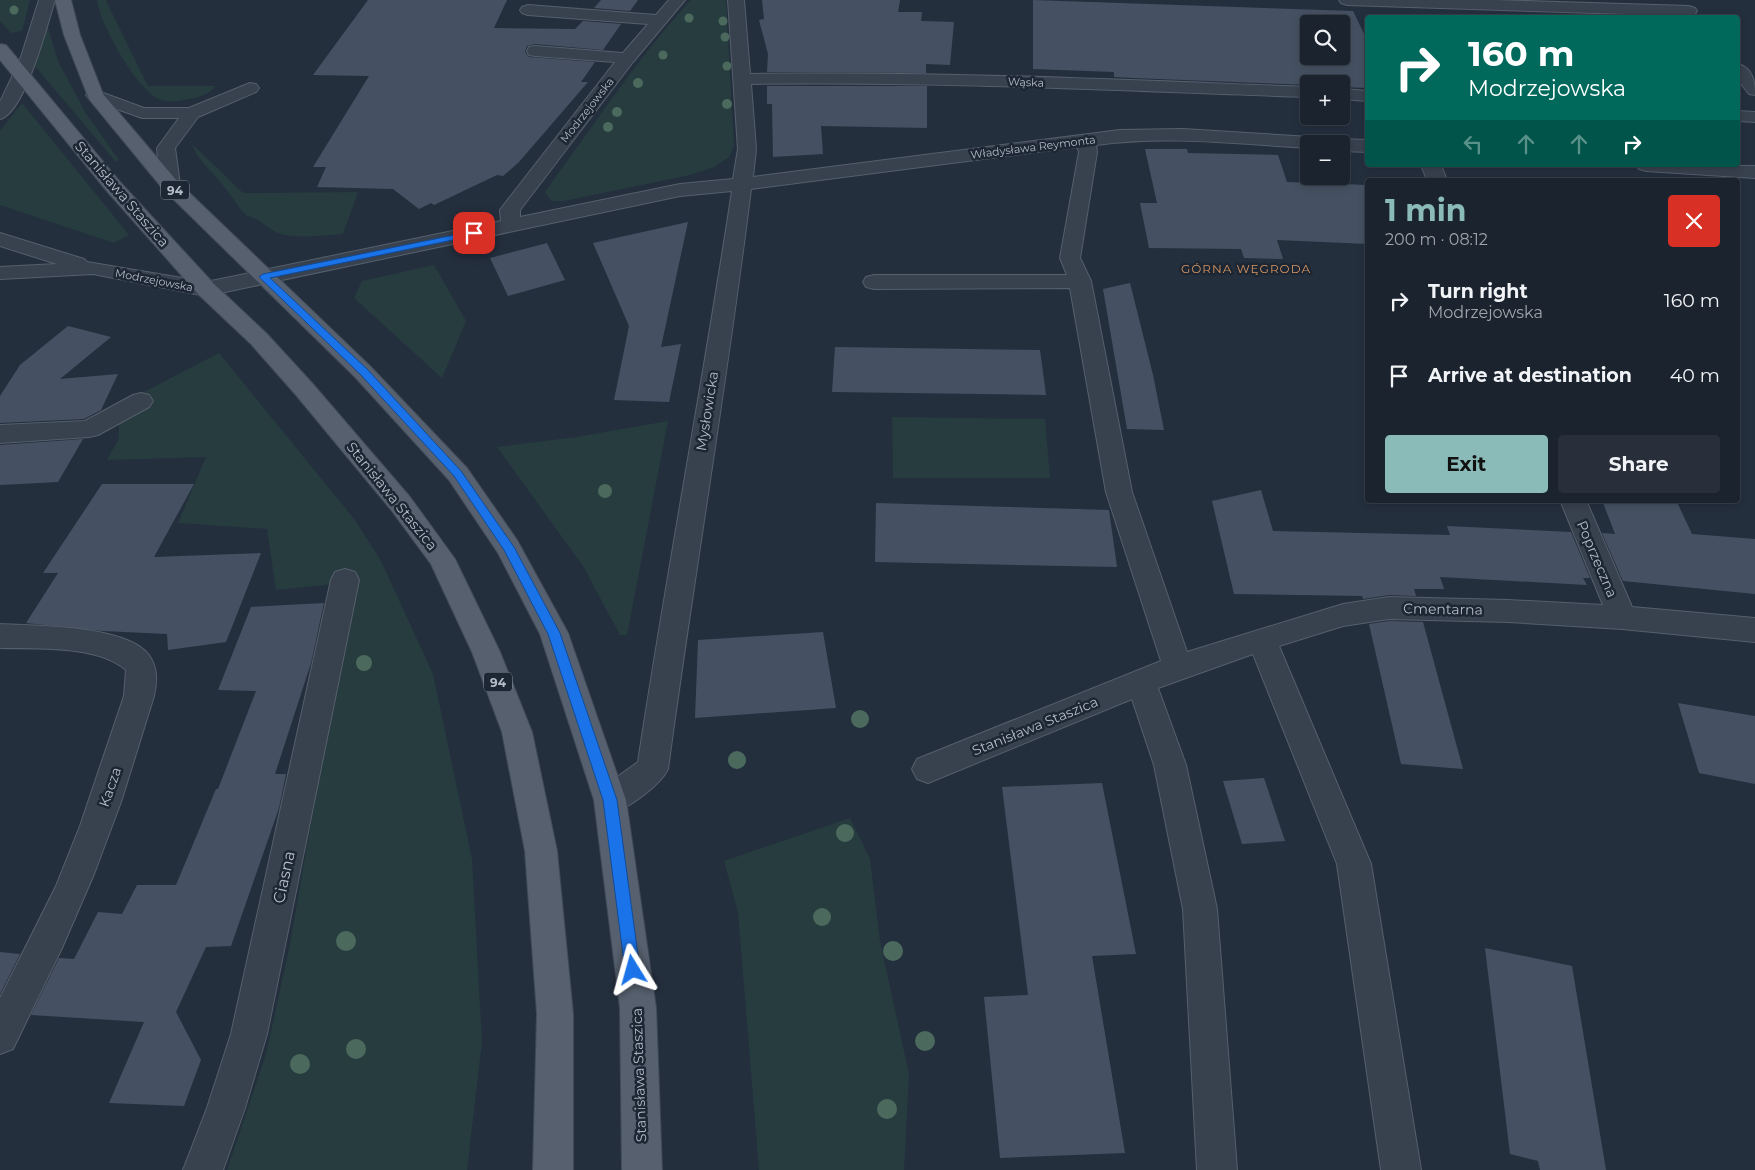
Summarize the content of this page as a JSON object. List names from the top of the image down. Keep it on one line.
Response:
{"streets":{"main road":["94","Stanisława Staszica"],"street":["Wąska","Modrzejowska","Władysława Reymonta","Mysłowicka","Poprzeczna","Cmentarna","Kacza","Ciasna"]},"crossings":[["Wąska","Mysłowicka"],["Modrzejowska","Władysława Reymonta"],["Modrzejowska","Stanisława Staszica"],["Modrzejowska","Mysłowicka"],["Władysława Reymonta","Mysłowicka"],["94","Stanisława Staszica"],["Stanisława Staszica","Mysłowicka"],["Stanisława Staszica","Cmentarna"],["Poprzeczna","Cmentarna"]],"districts":["GÓRNA WĘGRODA"],"page":{"map_buttons":["+","−"],"turn":["160 m","Modrzejowska"],"heading":["1 min","200 m · 08:12"],"list":[{"name":"Turn right","note":"Modrzejowska","value":"160 m"},{"name":"Arrive at destination","value":"40 m"}],"buttons":["Exit","Share"]}}
